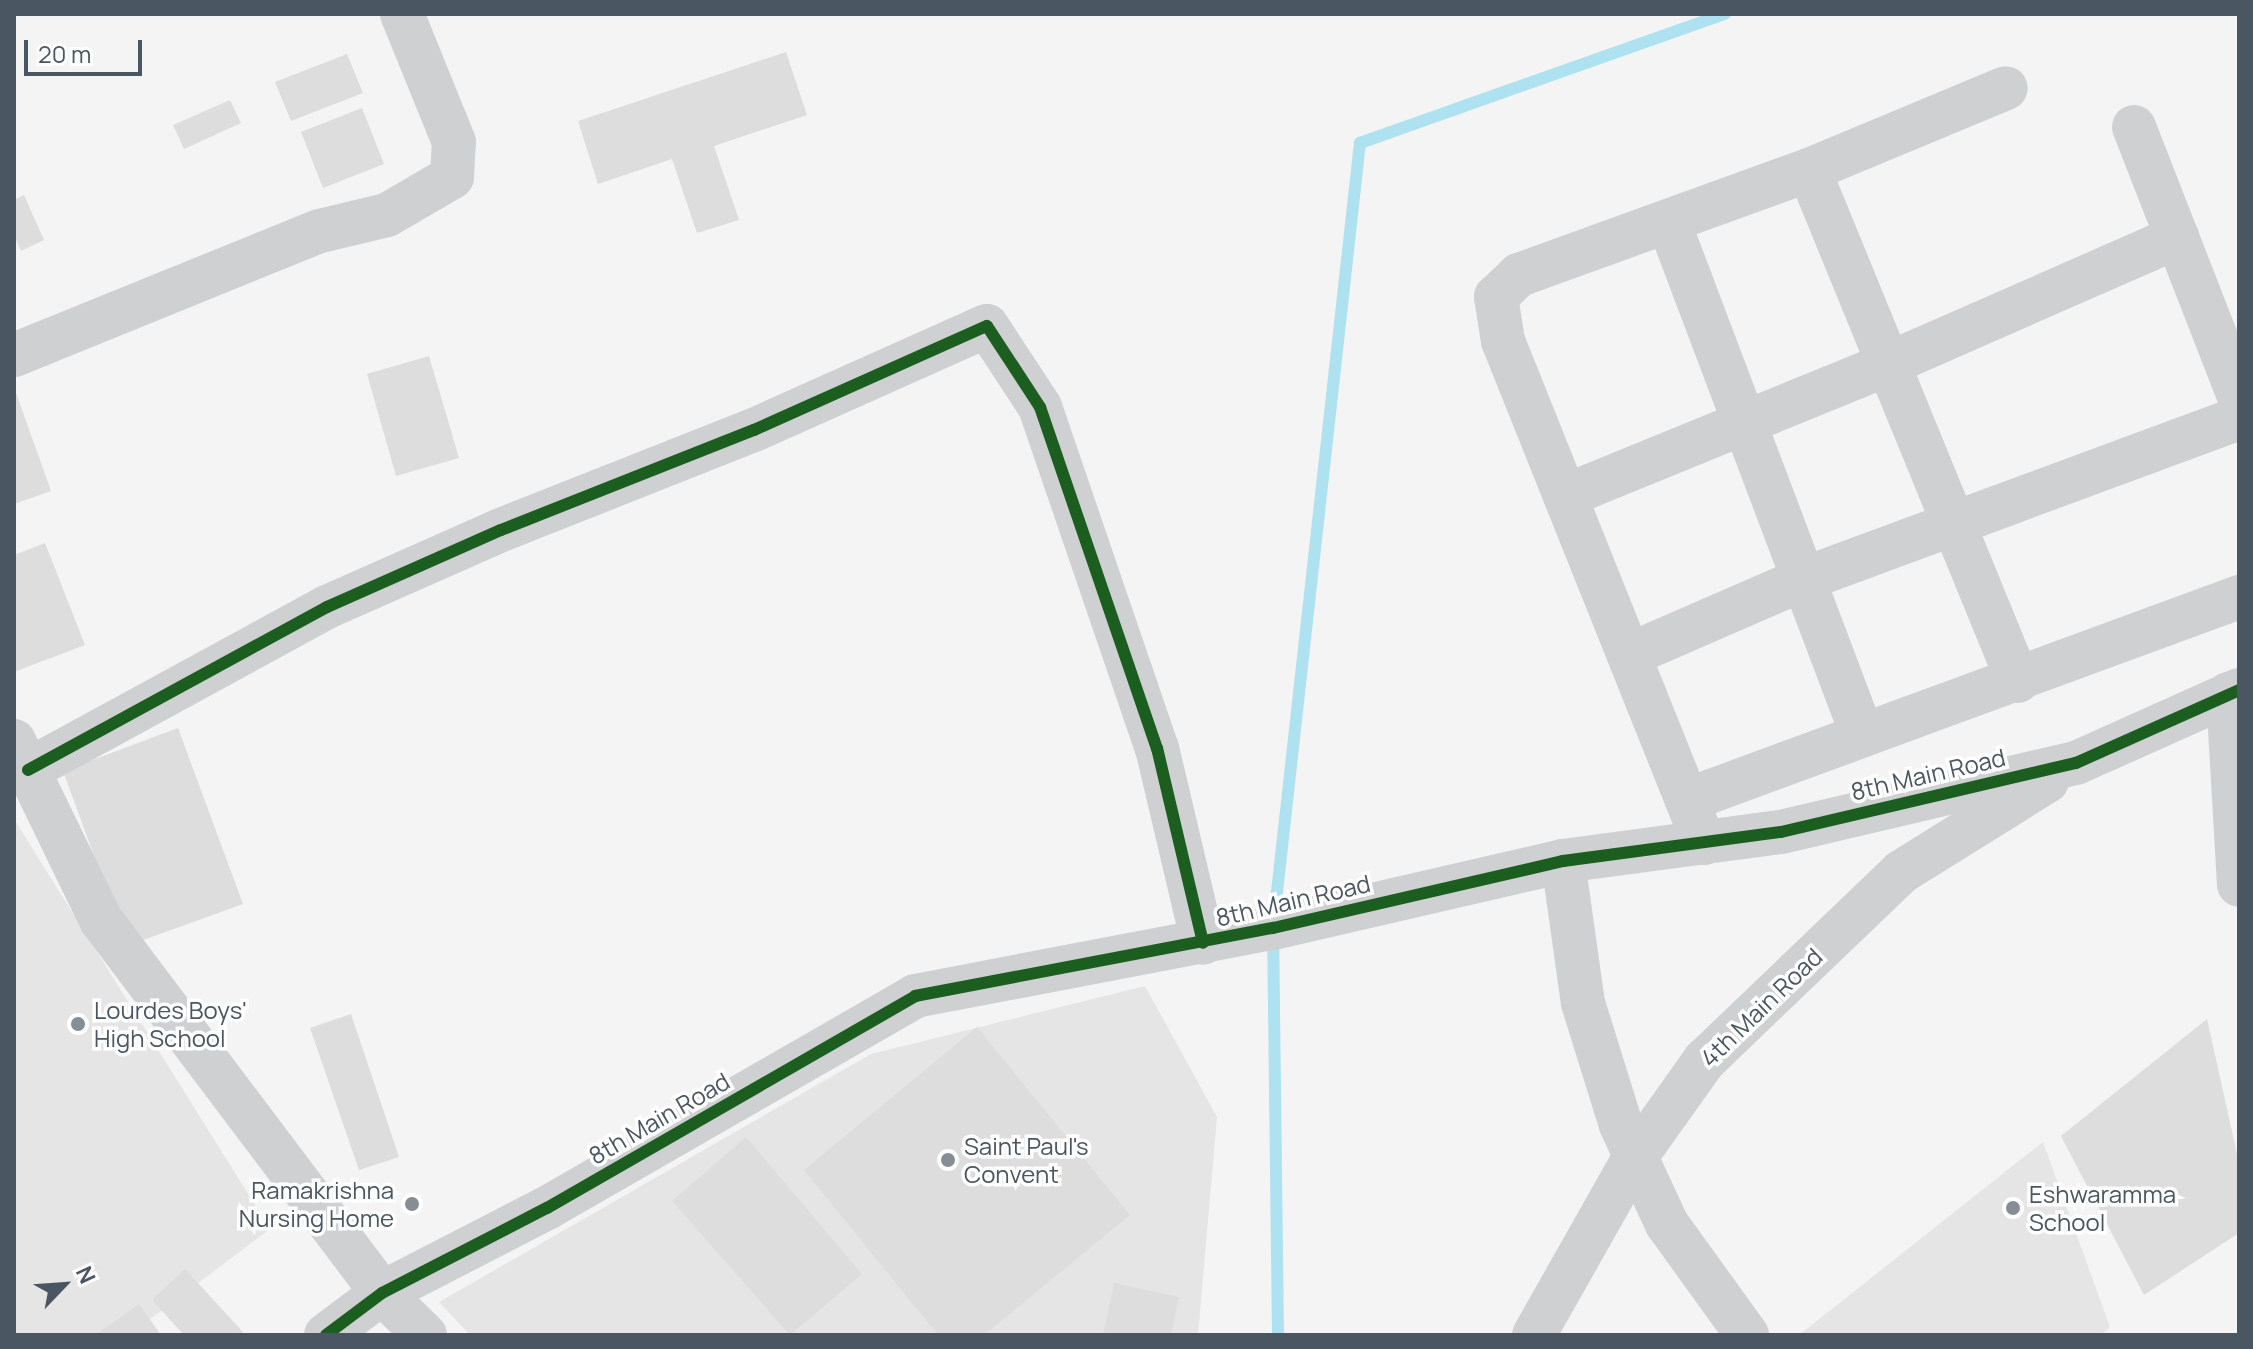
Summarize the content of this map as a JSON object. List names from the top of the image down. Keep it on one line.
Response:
{"streets":{"street":["8th Main Road","4th Main Road"]},"crossings":[["8th Main Road","4th Main Road"]],"places":["Lourdes Boys' High School","Saint Paul's Convent","Ramakrishna Nursing Home","Eshwaramma School"],"scale_bar":"20 m","north":"top right"}
